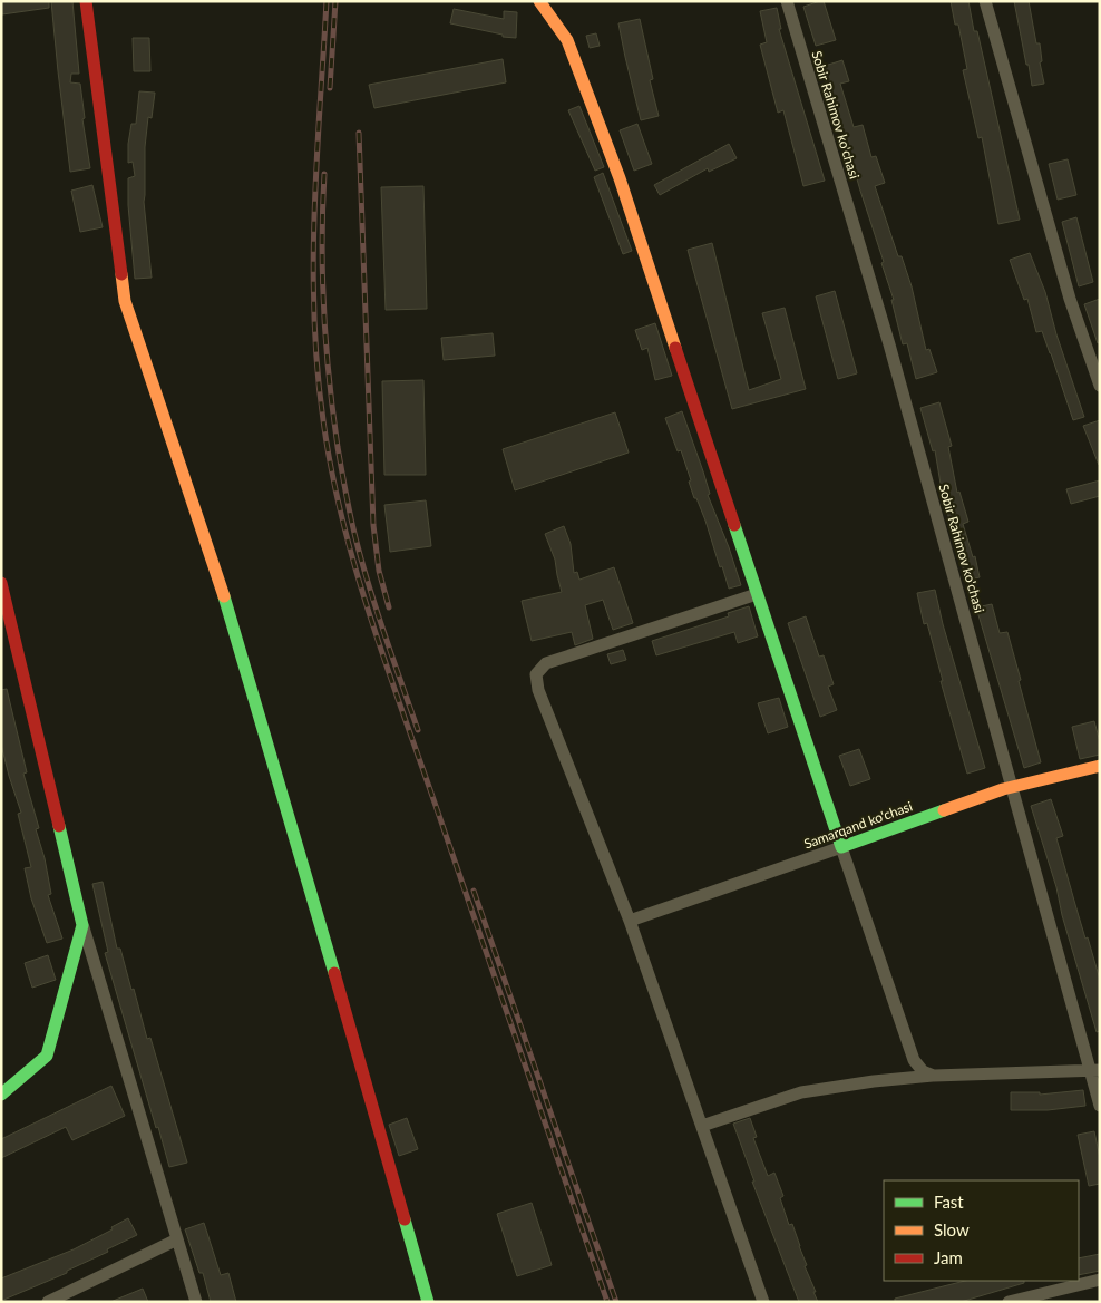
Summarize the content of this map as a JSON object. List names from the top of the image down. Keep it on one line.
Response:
{"streets":{"street":["Sobir Rahimov ko'chasi","Samarqand ko'chasi"]},"crossings":[["Sobir Rahimov ko'chasi","Samarqand ko'chasi"]],"legend":["Fast","Slow","Jam"]}
